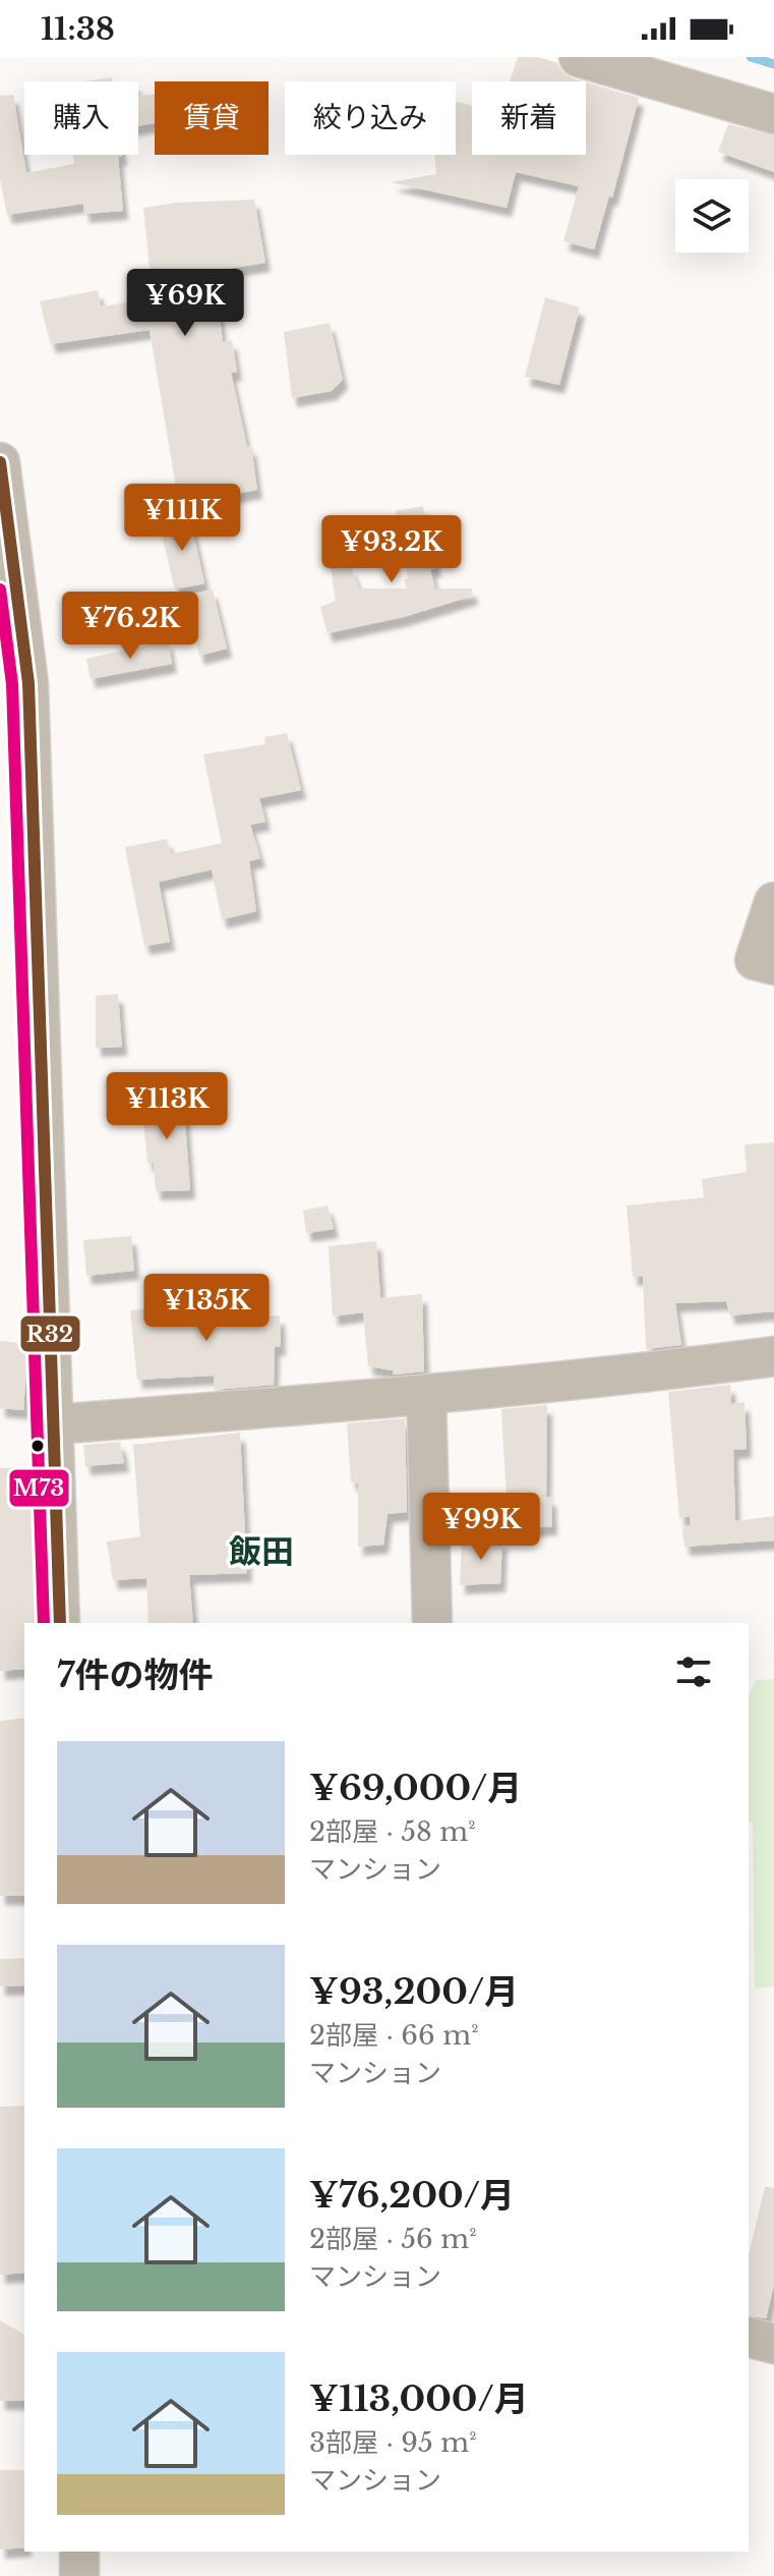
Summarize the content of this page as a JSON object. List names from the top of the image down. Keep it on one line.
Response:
{"districts":["飯田"],"lines":["transit line R32","transit line M73"],"page":{"status":"11:38","chip":["購入","賃貸","絞り込み","新着"],"price":["¥69K","¥111K","¥93.2K","¥76.2K","¥113K","¥135K","¥99K"],"heading":"7件の物件","list":[{"name":"¥69,000/月","note":"2部屋 · 58 m² · マンション"},{"name":"¥93,200/月","note":"2部屋 · 66 m² · マンション"},{"name":"¥76,200/月","note":"2部屋 · 56 m² · マンション"},{"name":"¥113,000/月","note":"3部屋 · 95 m² · マンション"}]}}
